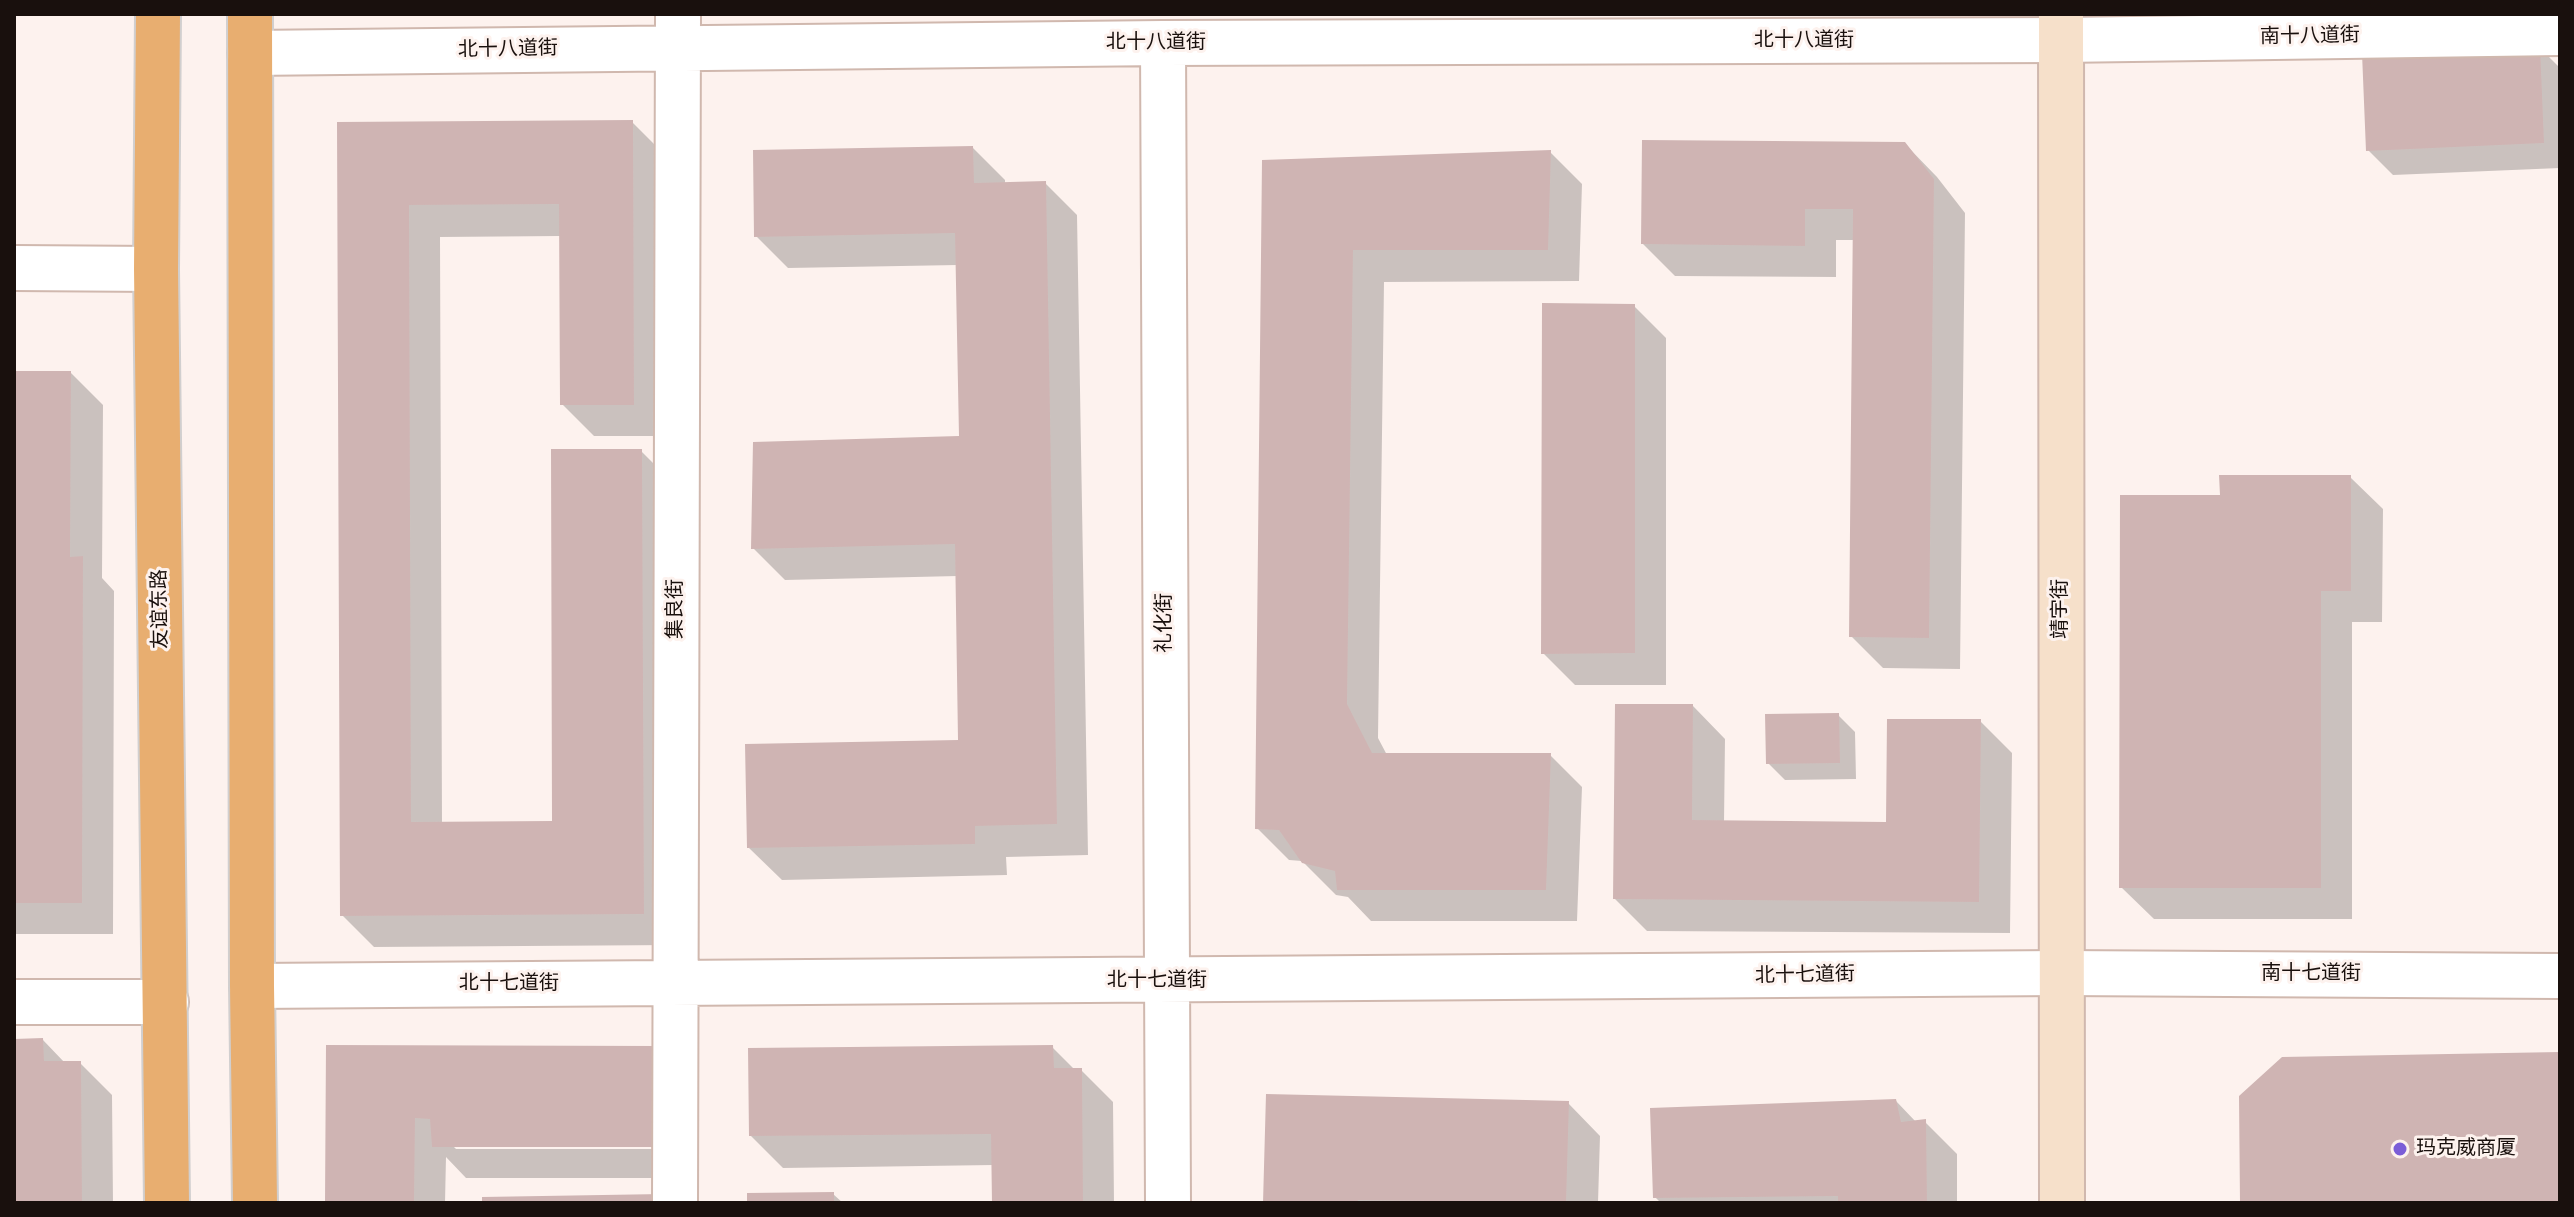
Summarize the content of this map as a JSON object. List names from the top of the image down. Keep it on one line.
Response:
{"streets":{"highway":["友谊东路"],"main road":["靖宇街"],"street":["南十八道街","北十八道街","集良街","礼化街","南十七道街","北十七道街"]},"crossings":[["南十八道街","北十八道街"],["南十八道街","靖宇街"],["北十八道街","集良街"],["北十八道街","靖宇街"],["北十八道街","礼化街"],["集良街","北十七道街"],["靖宇街","南十七道街"],["靖宇街","北十七道街"],["礼化街","北十七道街"],["南十七道街","北十七道街"]],"places":["玛克威商厦"]}
